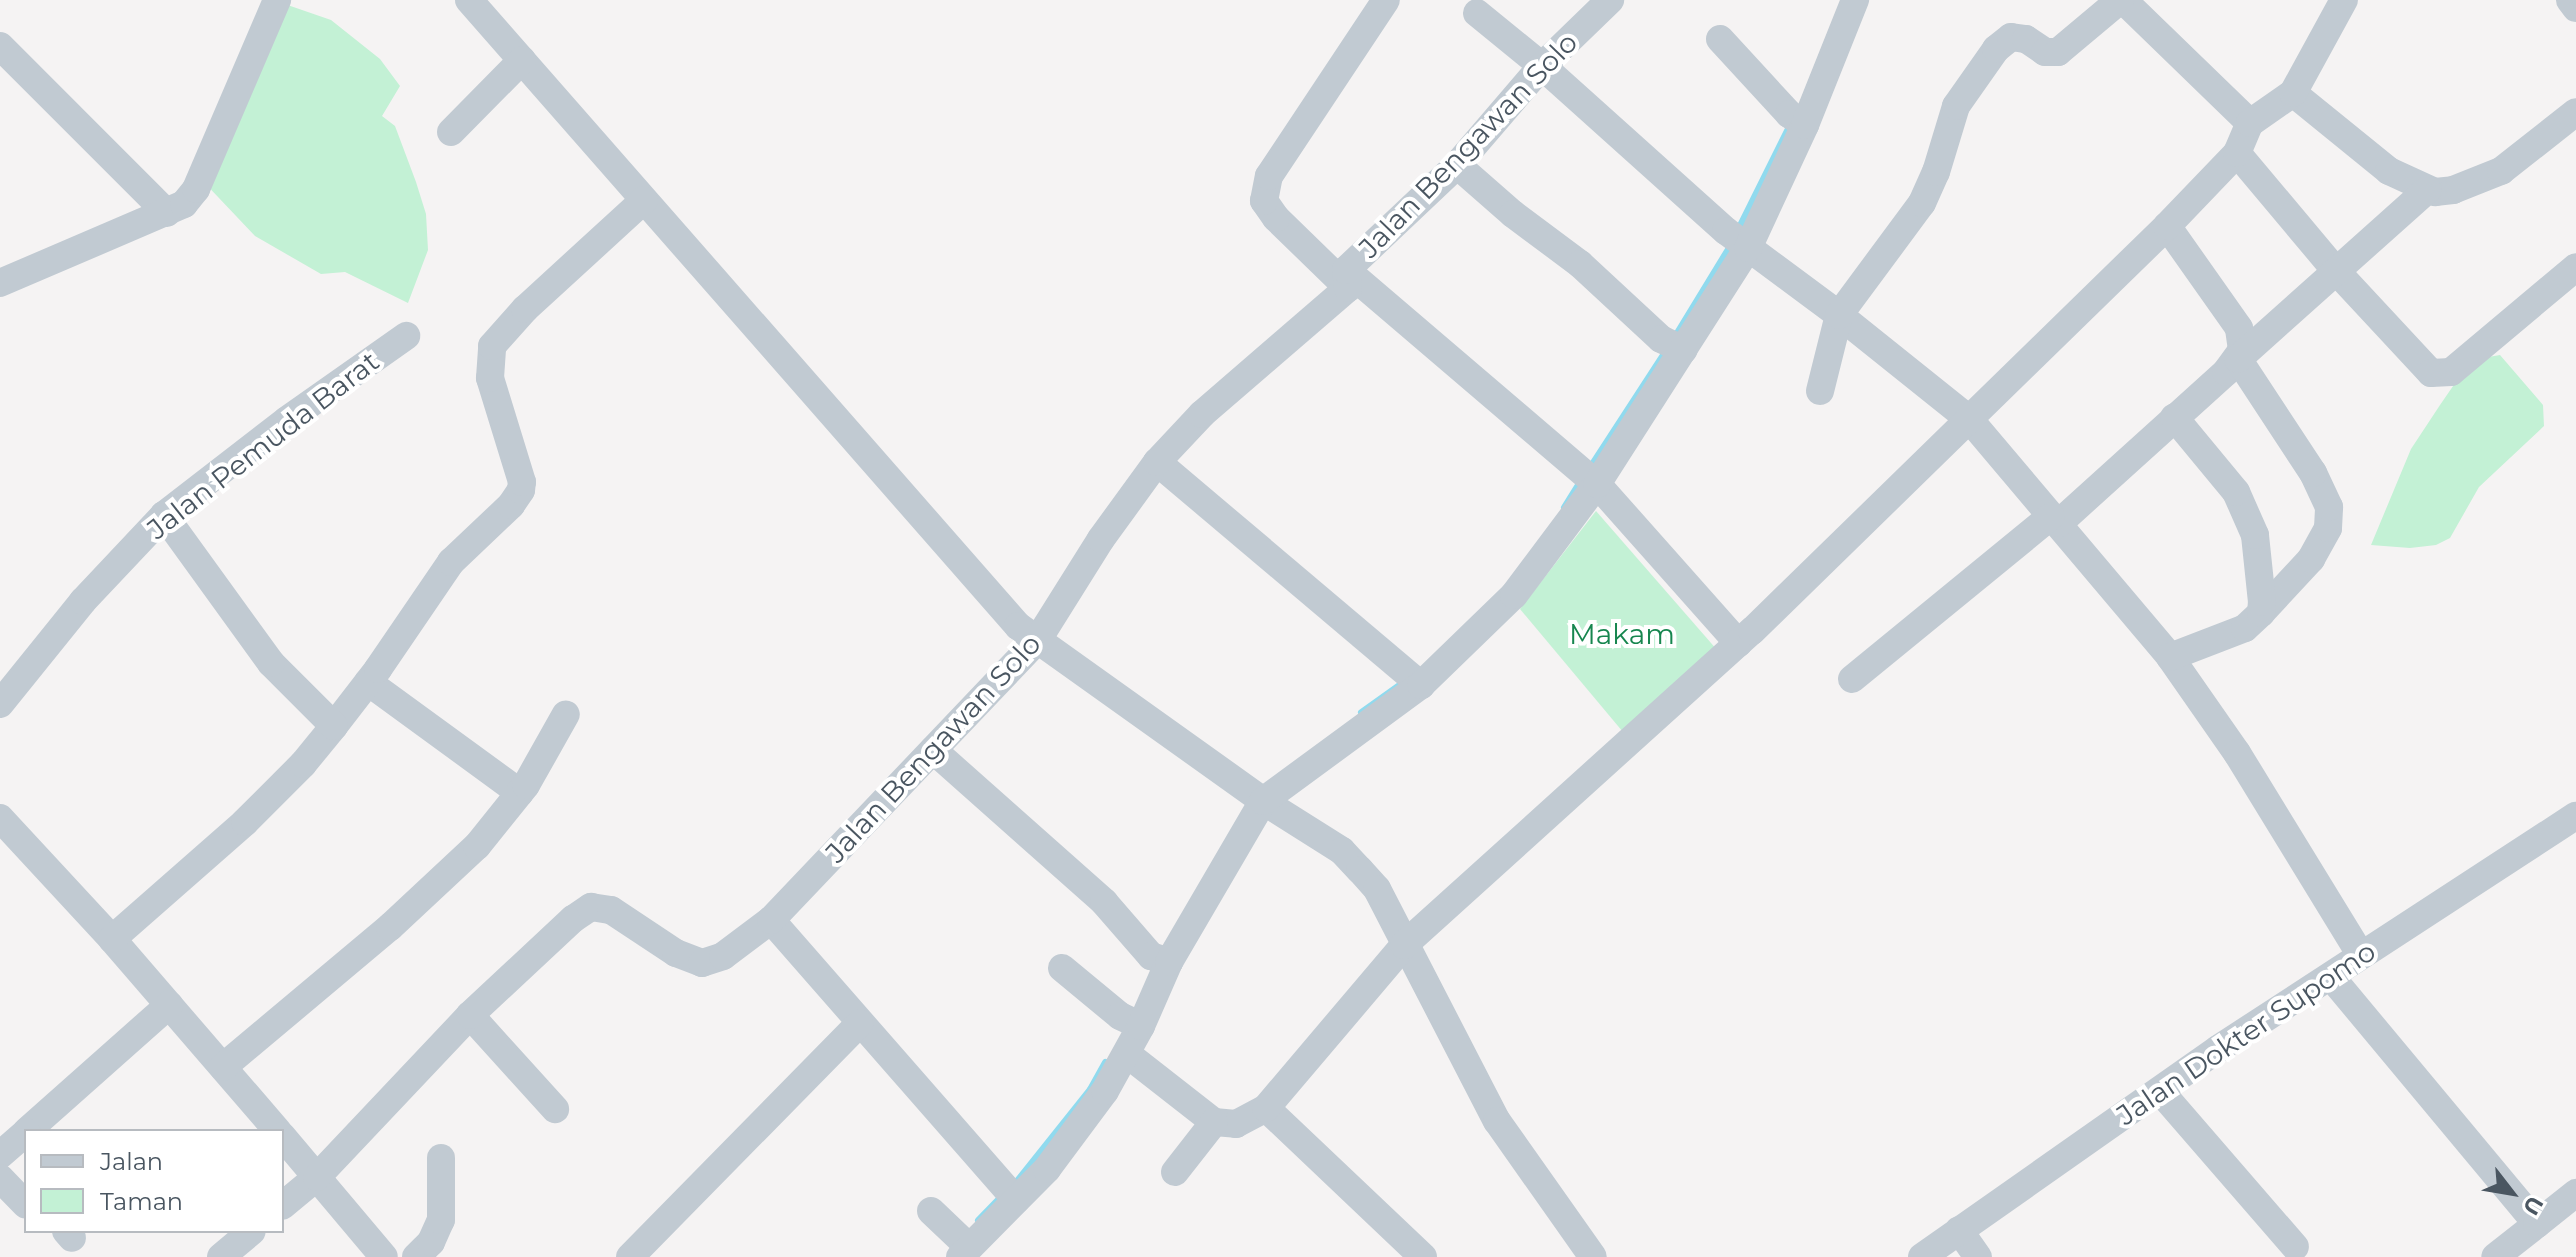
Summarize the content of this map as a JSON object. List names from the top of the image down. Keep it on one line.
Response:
{"streets":{"street":["Jalan Bengawan Solo","Jalan Pemuda Barat","Jalan Dokter Supomo"]},"parks":["Makam"],"legend":["Jalan","Taman"],"north":"bottom right"}
